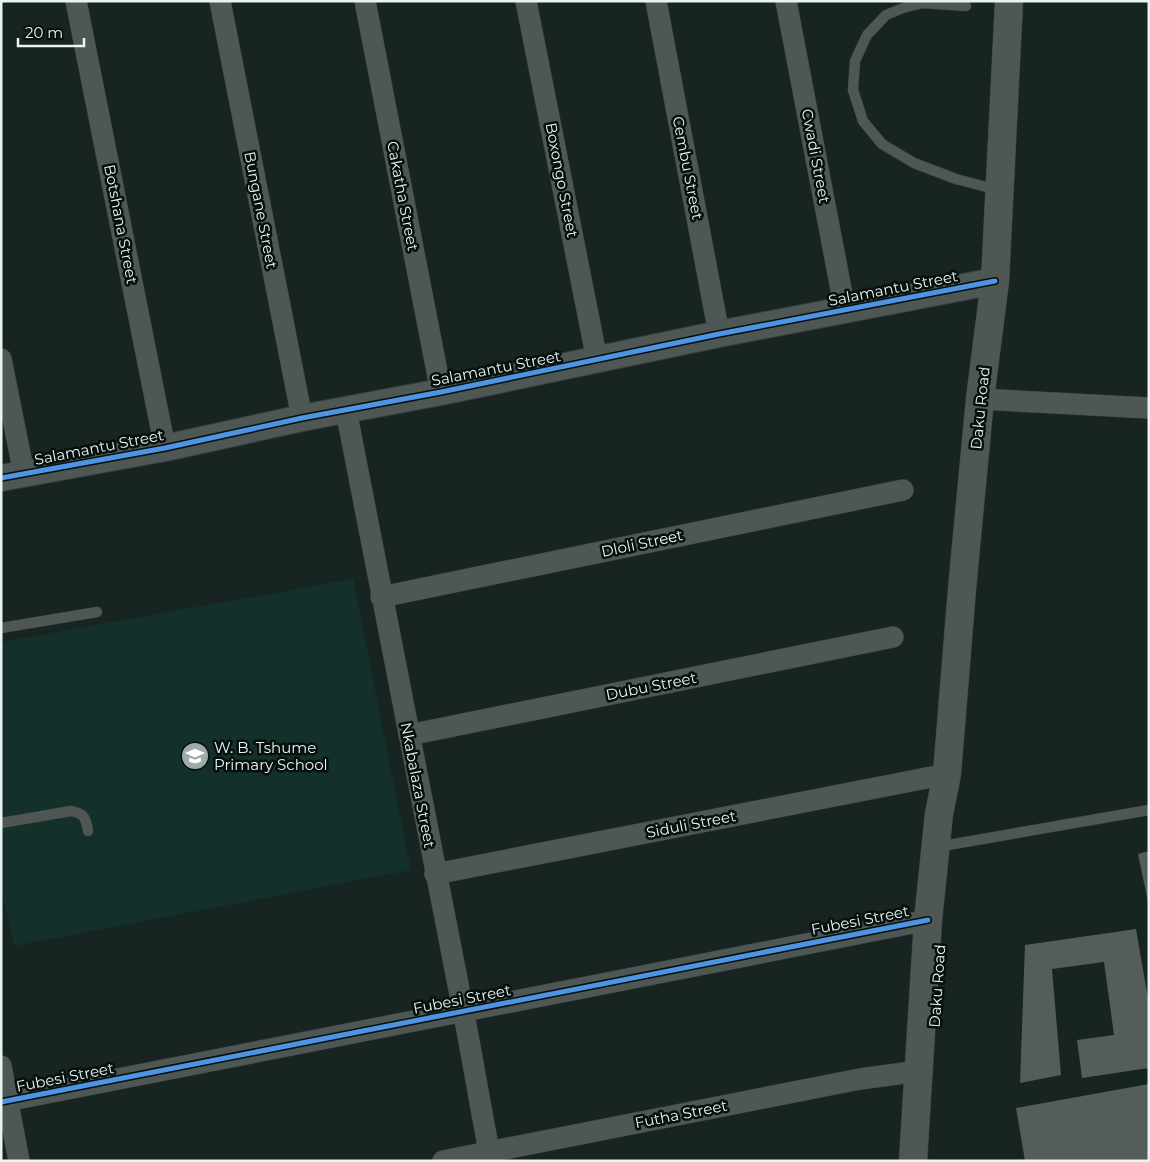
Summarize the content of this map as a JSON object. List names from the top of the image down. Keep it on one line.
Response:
{"streets":{"main road":["Daku Road"],"street":["Cwadi Street","Cembu Street","Boxongo Street","Cakatha Street","Bungane Street","Botshana Street","Salamantu Street","Dloli Street","Dubu Street","Nkabalaza Street","Siduli Street","Fubesi Street","Futha Street"]},"crossings":[["Cwadi Street","Salamantu Street"],["Cembu Street","Salamantu Street"],["Boxongo Street","Salamantu Street"],["Cakatha Street","Salamantu Street"],["Bungane Street","Salamantu Street"],["Botshana Street","Salamantu Street"],["Salamantu Street","Daku Road"],["Salamantu Street","Nkabalaza Street"],["Daku Road","Siduli Street"],["Daku Road","Fubesi Street"],["Daku Road","Futha Street"],["Dloli Street","Nkabalaza Street"],["Dubu Street","Nkabalaza Street"],["Nkabalaza Street","Siduli Street"],["Nkabalaza Street","Fubesi Street"],["Nkabalaza Street","Futha Street"]],"places":{"school or university":["W. B. Tshume Primary School"]},"scale_bar":"20 m"}
